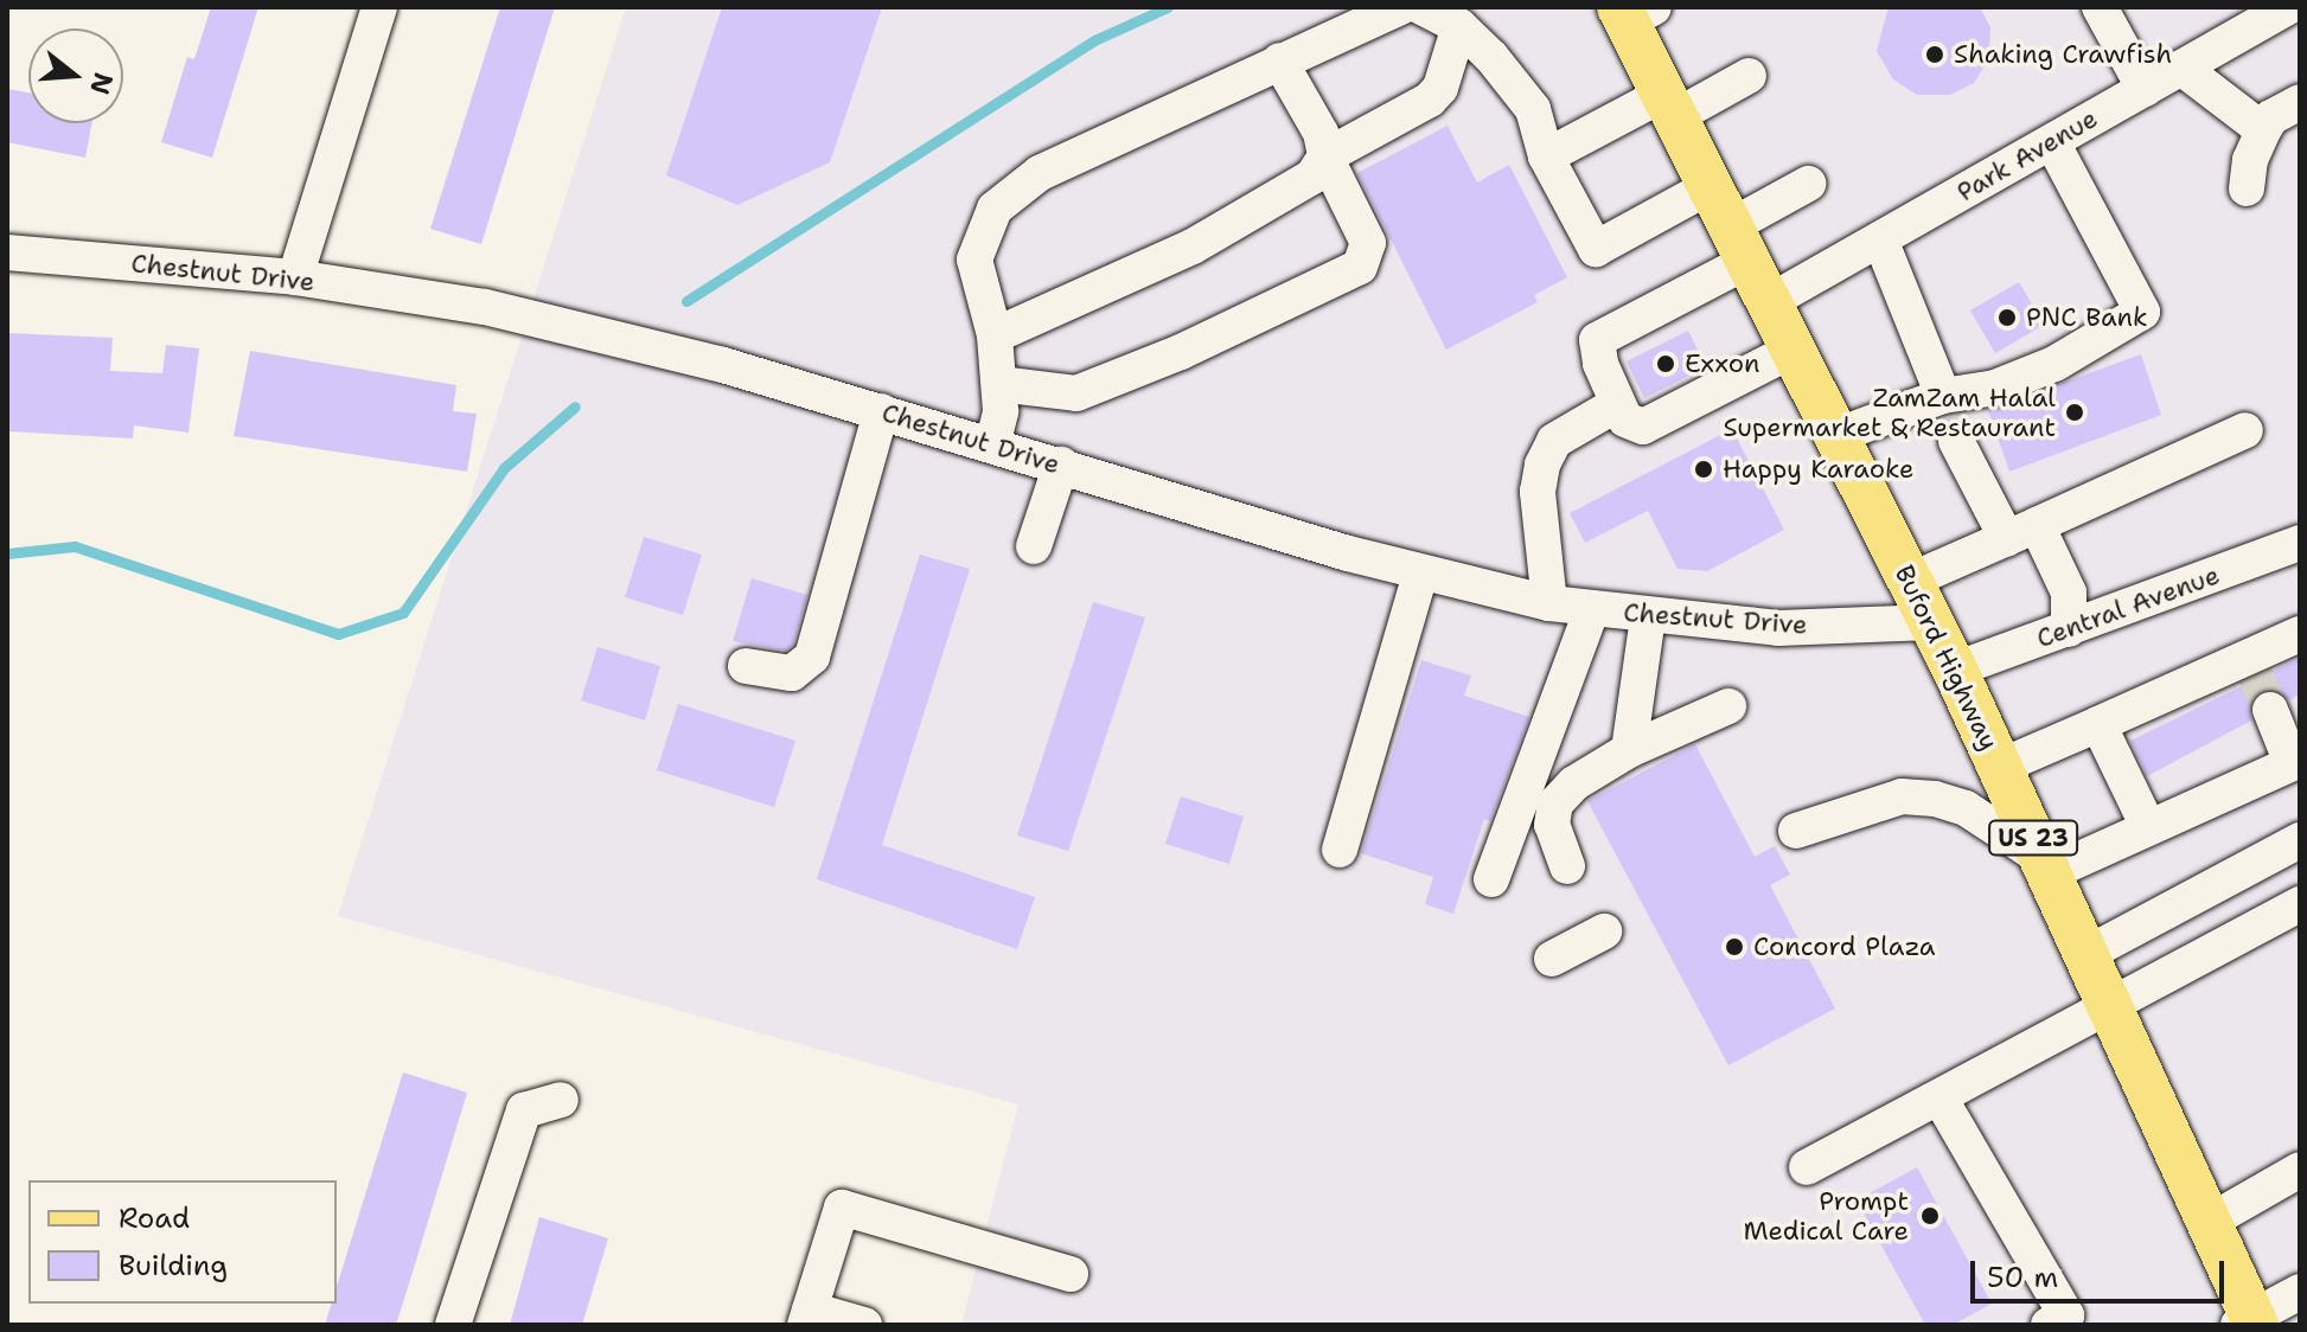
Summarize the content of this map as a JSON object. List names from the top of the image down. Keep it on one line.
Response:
{"streets":{"main road":["Buford Highway","US 23"],"street":["Park Avenue","Chestnut Drive","Central Avenue"]},"crossings":[["Park Avenue","Buford Highway"],["Chestnut Drive","Buford Highway"],["Central Avenue","Buford Highway"]],"places":["Shaking Crawfish","PNC Bank","Exxon","ZamZam Halal Supermarket & Restaurant","Happy Karaoke","Concord Plaza","Prompt Medical Care"],"legend":["Road","Building"],"scale_bar":"50 m","north":"right"}
